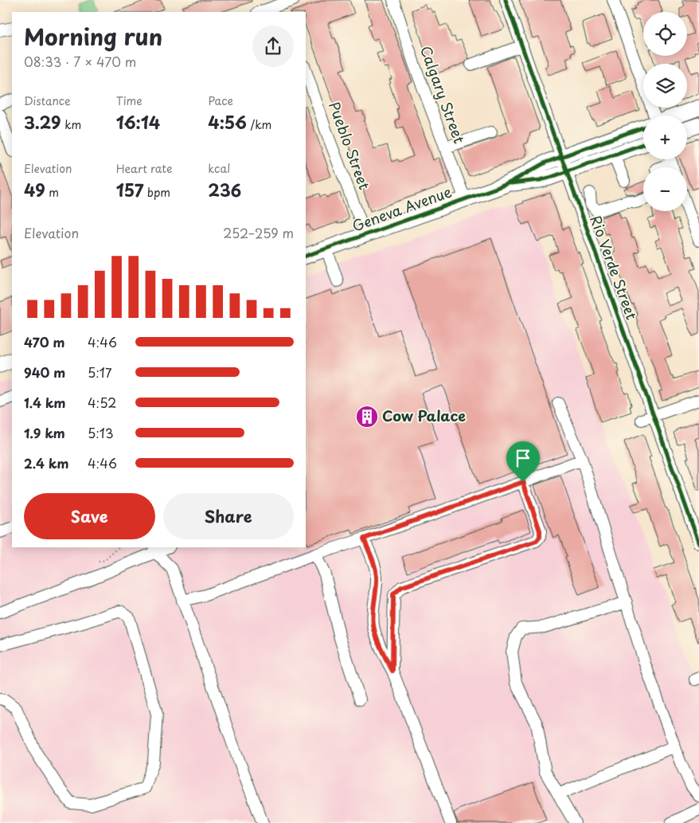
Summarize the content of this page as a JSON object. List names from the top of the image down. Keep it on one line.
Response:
{"streets":{"main road":["Geneva Avenue"],"street":["Calgary Street","Pueblo Street","Rio Verde Street"]},"crossings":[["Calgary Street","Geneva Avenue"],["Pueblo Street","Geneva Avenue"],["Geneva Avenue","Rio Verde Street"]],"places":{"building":["Cow Palace"]},"page":{"map_buttons":["+","−"],"heading":["Morning run","08:33 · 7 × 470 m"],"stats":[["Distance","3.29 km"],["Time","16:14"],["Pace","4:56 /km"],["Elevation","49 m"],["Heart rate","157 bpm"],["kcal","236"]],"chart":["Elevation","252–259 m"],"list":[{"name":"470 m","note":"4:46"},{"name":"940 m","note":"5:17"},{"name":"1.4 km","note":"4:52"},{"name":"1.9 km","note":"5:13"},{"name":"2.4 km","note":"4:46"}],"buttons":["Save","Share"]}}
